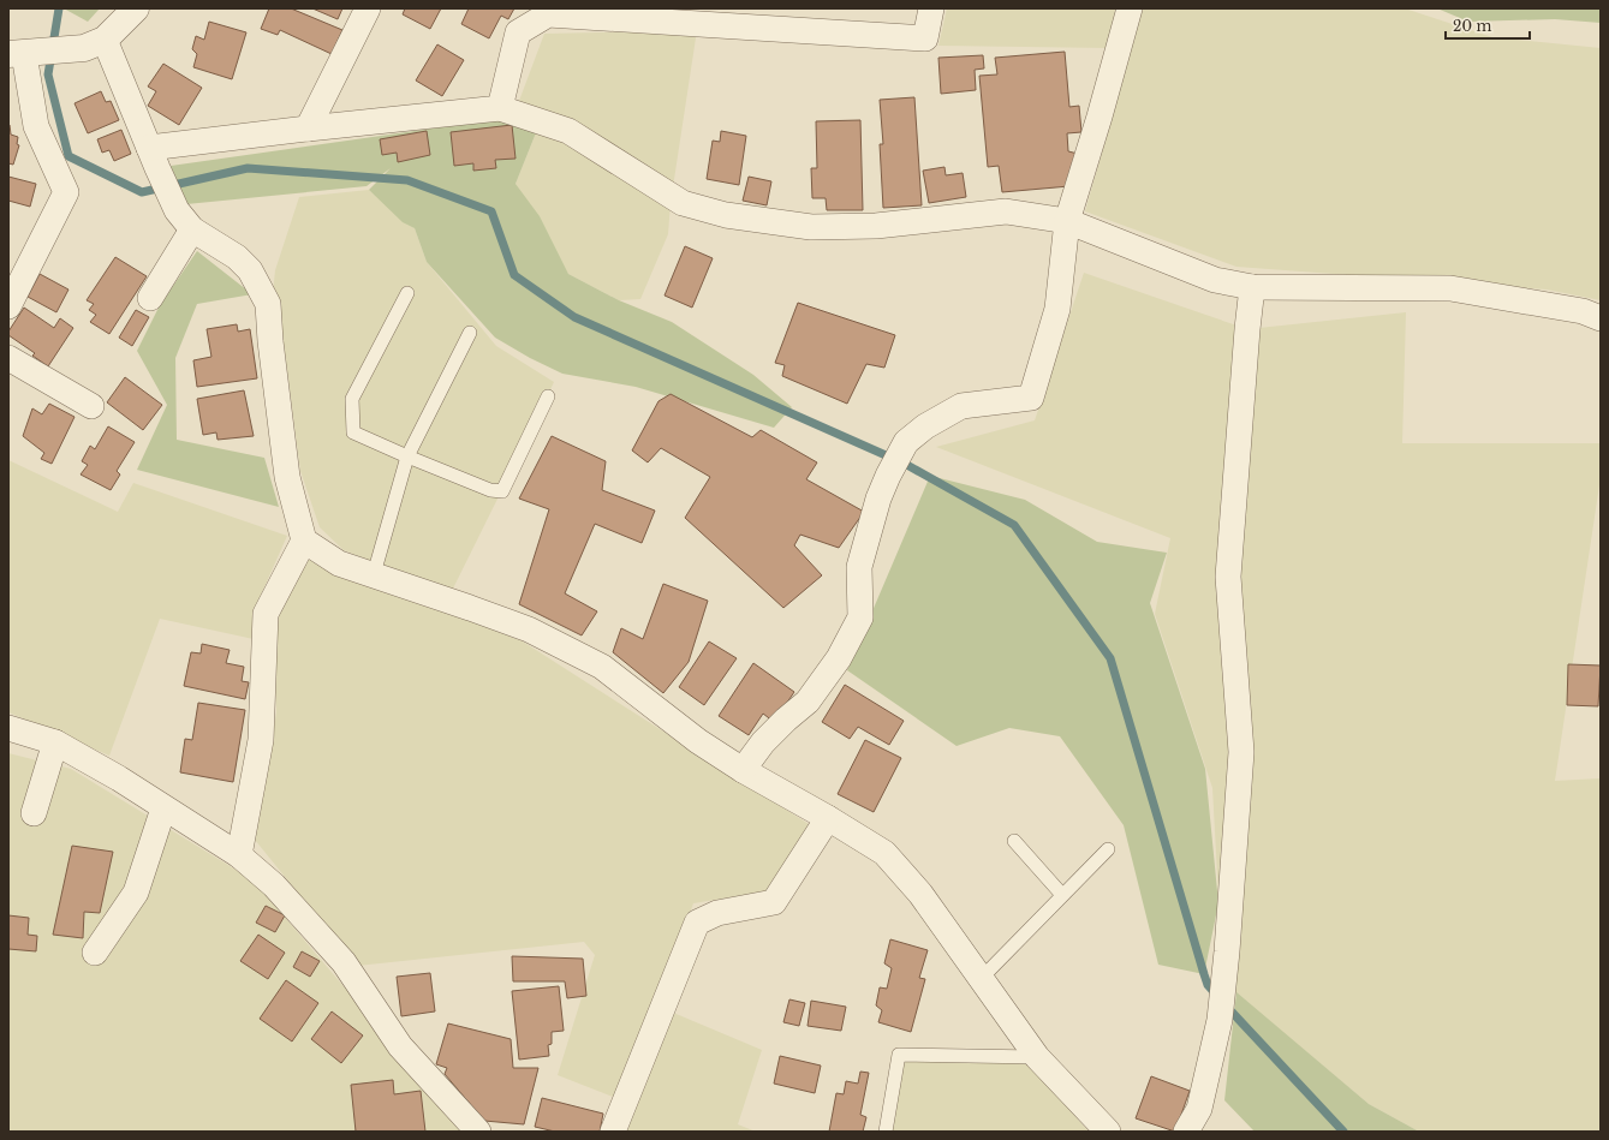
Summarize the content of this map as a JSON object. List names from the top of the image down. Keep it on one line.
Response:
{"scale_bar":"20 m"}
